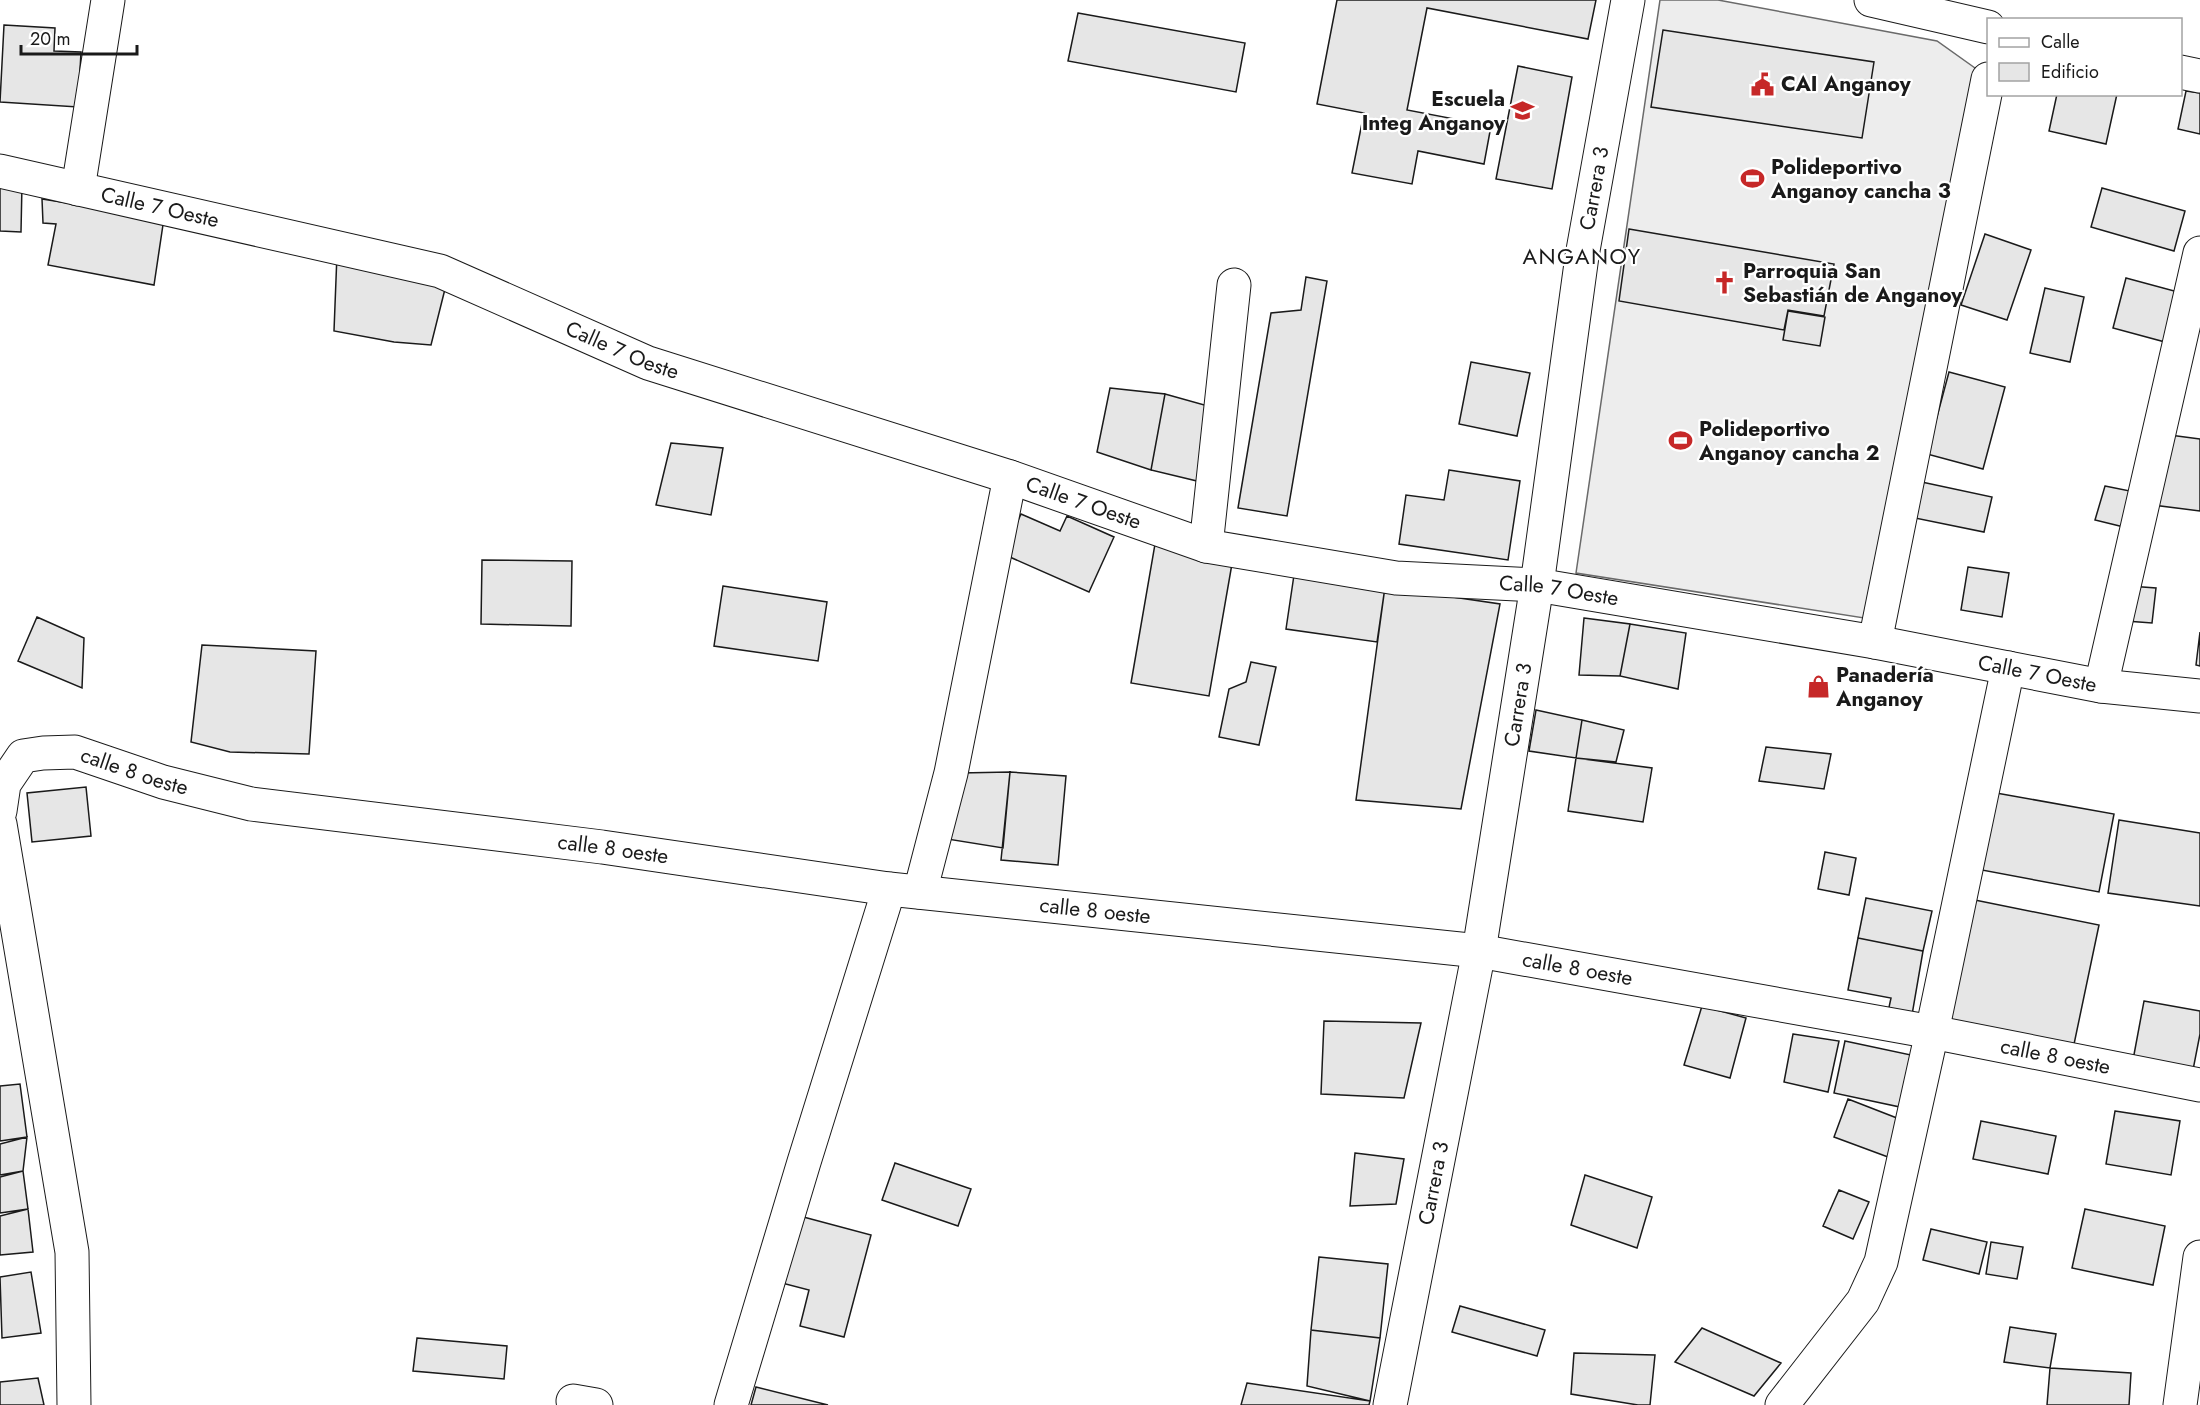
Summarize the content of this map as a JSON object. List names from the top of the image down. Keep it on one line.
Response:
{"streets":{"street":["Carrera 3","Calle 7 Oeste","calle 8 oeste"]},"crossings":[["Carrera 3","Calle 7 Oeste"],["Carrera 3","calle 8 oeste"]],"districts":["ANGANOY"],"places":{"public building":["CAI Anganoy"],"school or university":["Escuela Integ Anganoy"],"sports":["Polideportivo Anganoy cancha 3","Polideportivo Anganoy cancha 2"],"church":["Parroquia San Sebastián de Anganoy"],"shop":["Panadería Anganoy"]},"legend":["Calle","Edificio"],"scale_bar":"20 m"}
